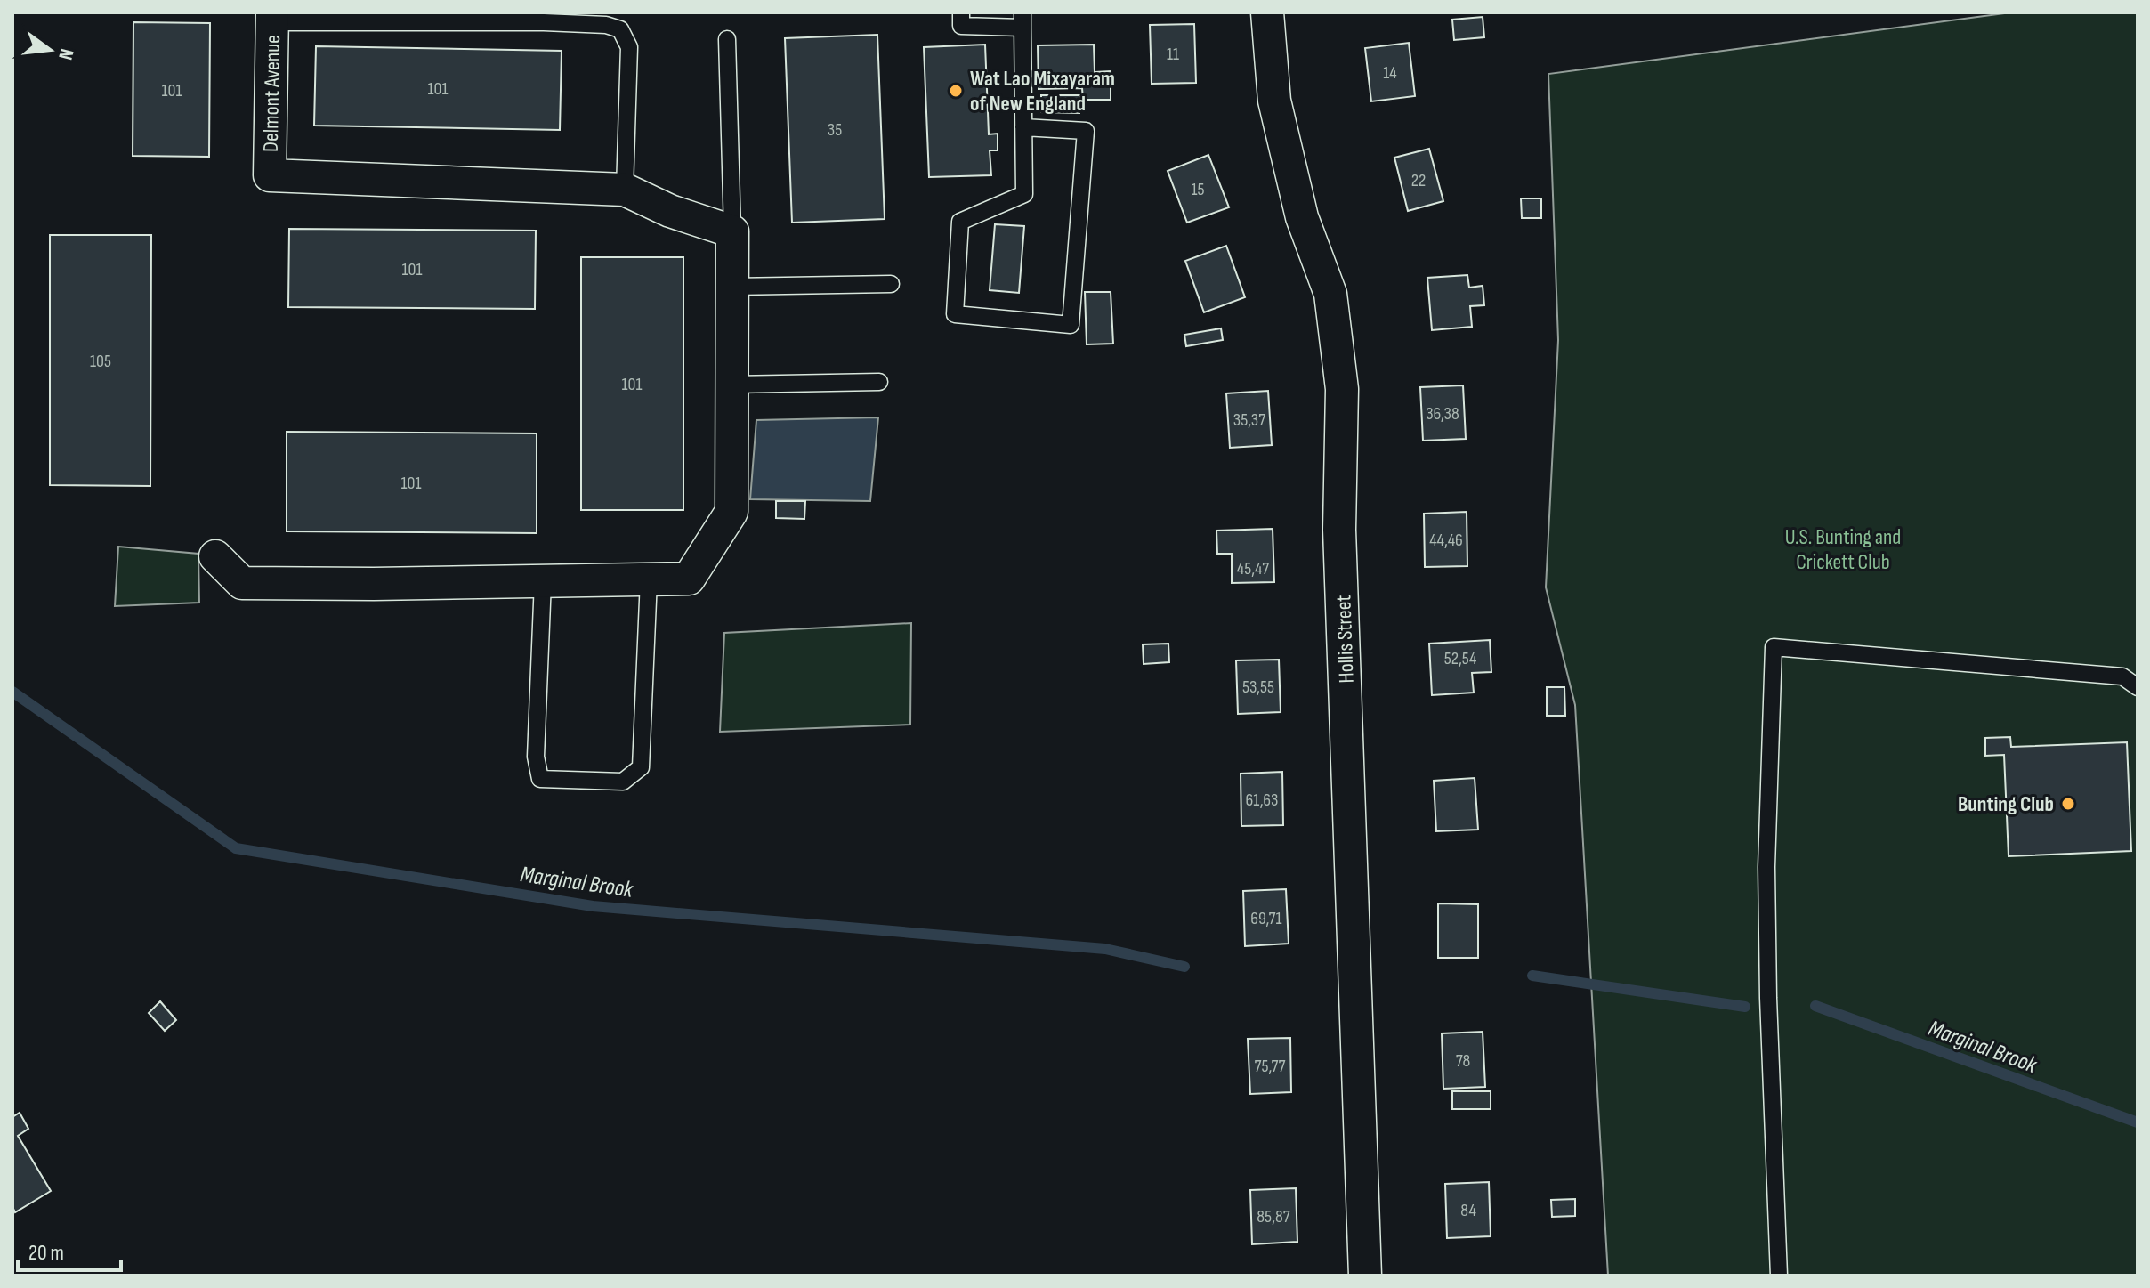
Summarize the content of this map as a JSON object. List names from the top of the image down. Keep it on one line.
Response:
{"streets":{"street":["Delmont Avenue","Hollis Street"]},"water":["Marginal Brook"],"parks":["U.S. Bunting and Crickett Club"],"places":["Wat Lao Mixayaram of New England","Bunting Club"],"house_numbers":["11","14","101","101","35","22","15","101","105","101","36,38","35,37","101","44,46","45,47","52,54","53,55","61,63","69,71","78","75,77","84","85,87"],"scale_bar":"20 m","north":"right"}
